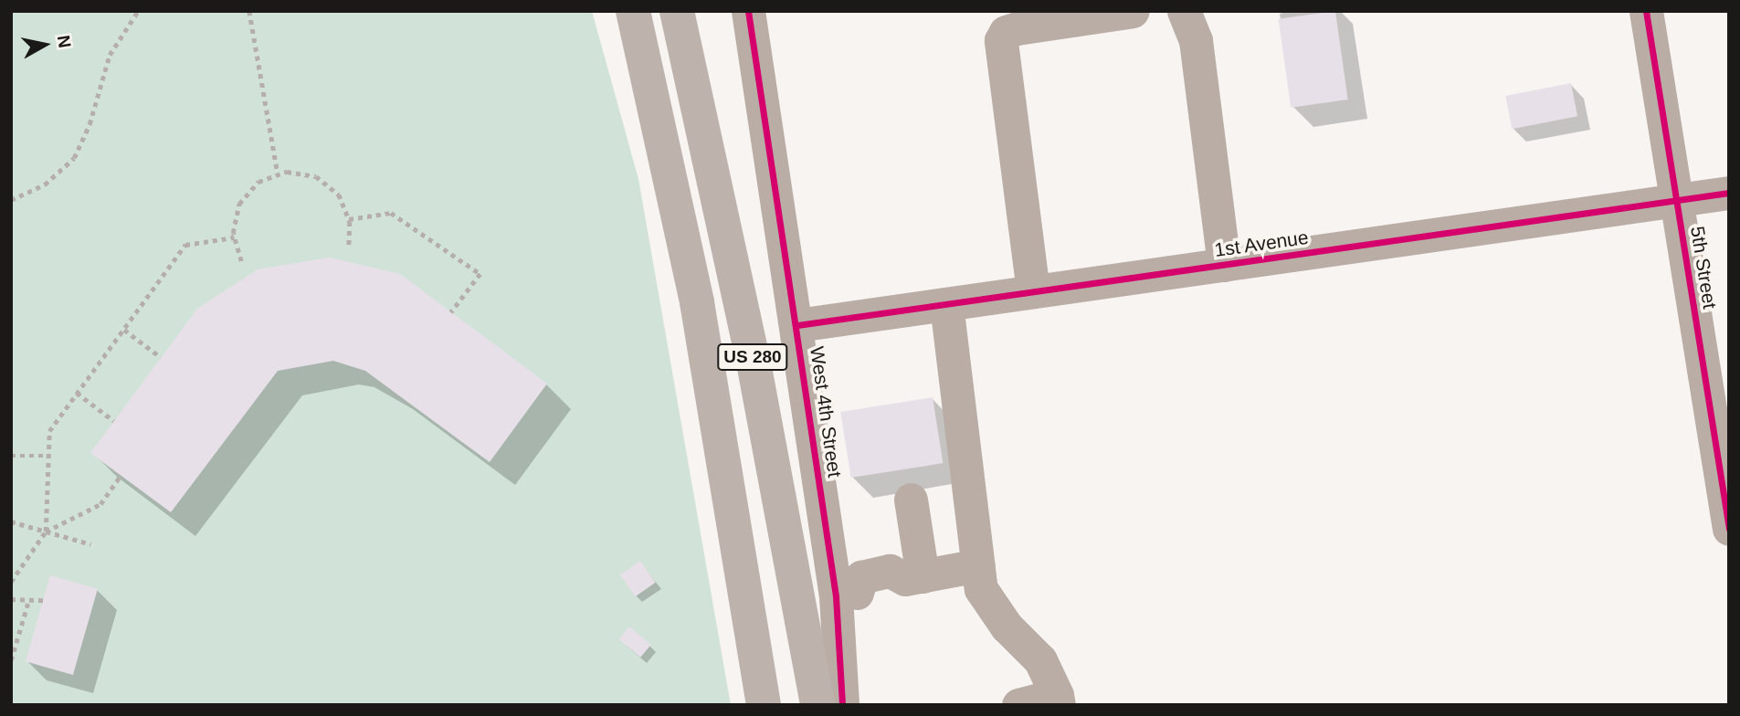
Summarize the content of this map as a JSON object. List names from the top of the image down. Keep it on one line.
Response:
{"streets":{"highway":["US 280"],"street":["1st Avenue","5th Street","West 4th Street"]},"crossings":[["1st Avenue","5th Street"],["1st Avenue","West 4th Street"]],"north":"right"}
